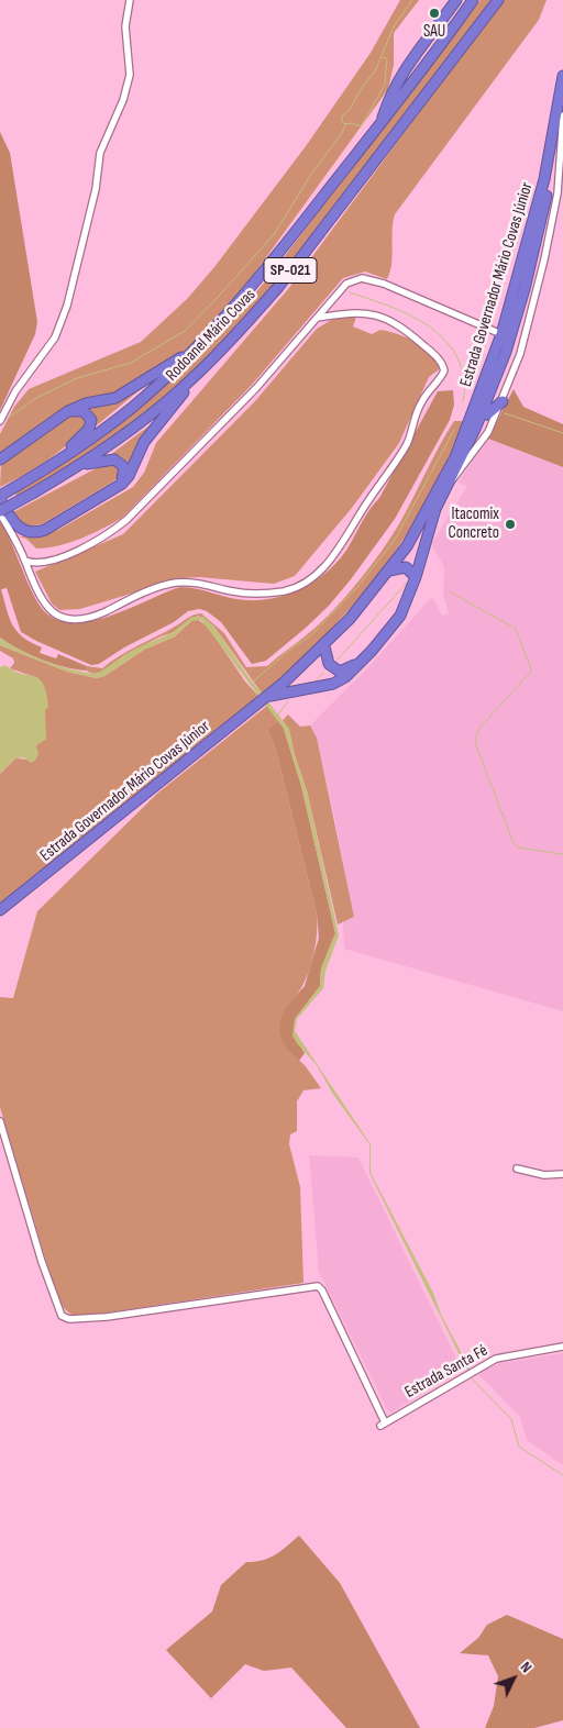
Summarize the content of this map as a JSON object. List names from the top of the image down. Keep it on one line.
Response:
{"streets":{"highway":["SP-021","Estrada Governador Mário Covas Júnior","Rodoanel Mário Covas"],"street":["Estrada Santa Fé"]},"places":["SAU","Itacomix Concreto"],"north":"top right"}
